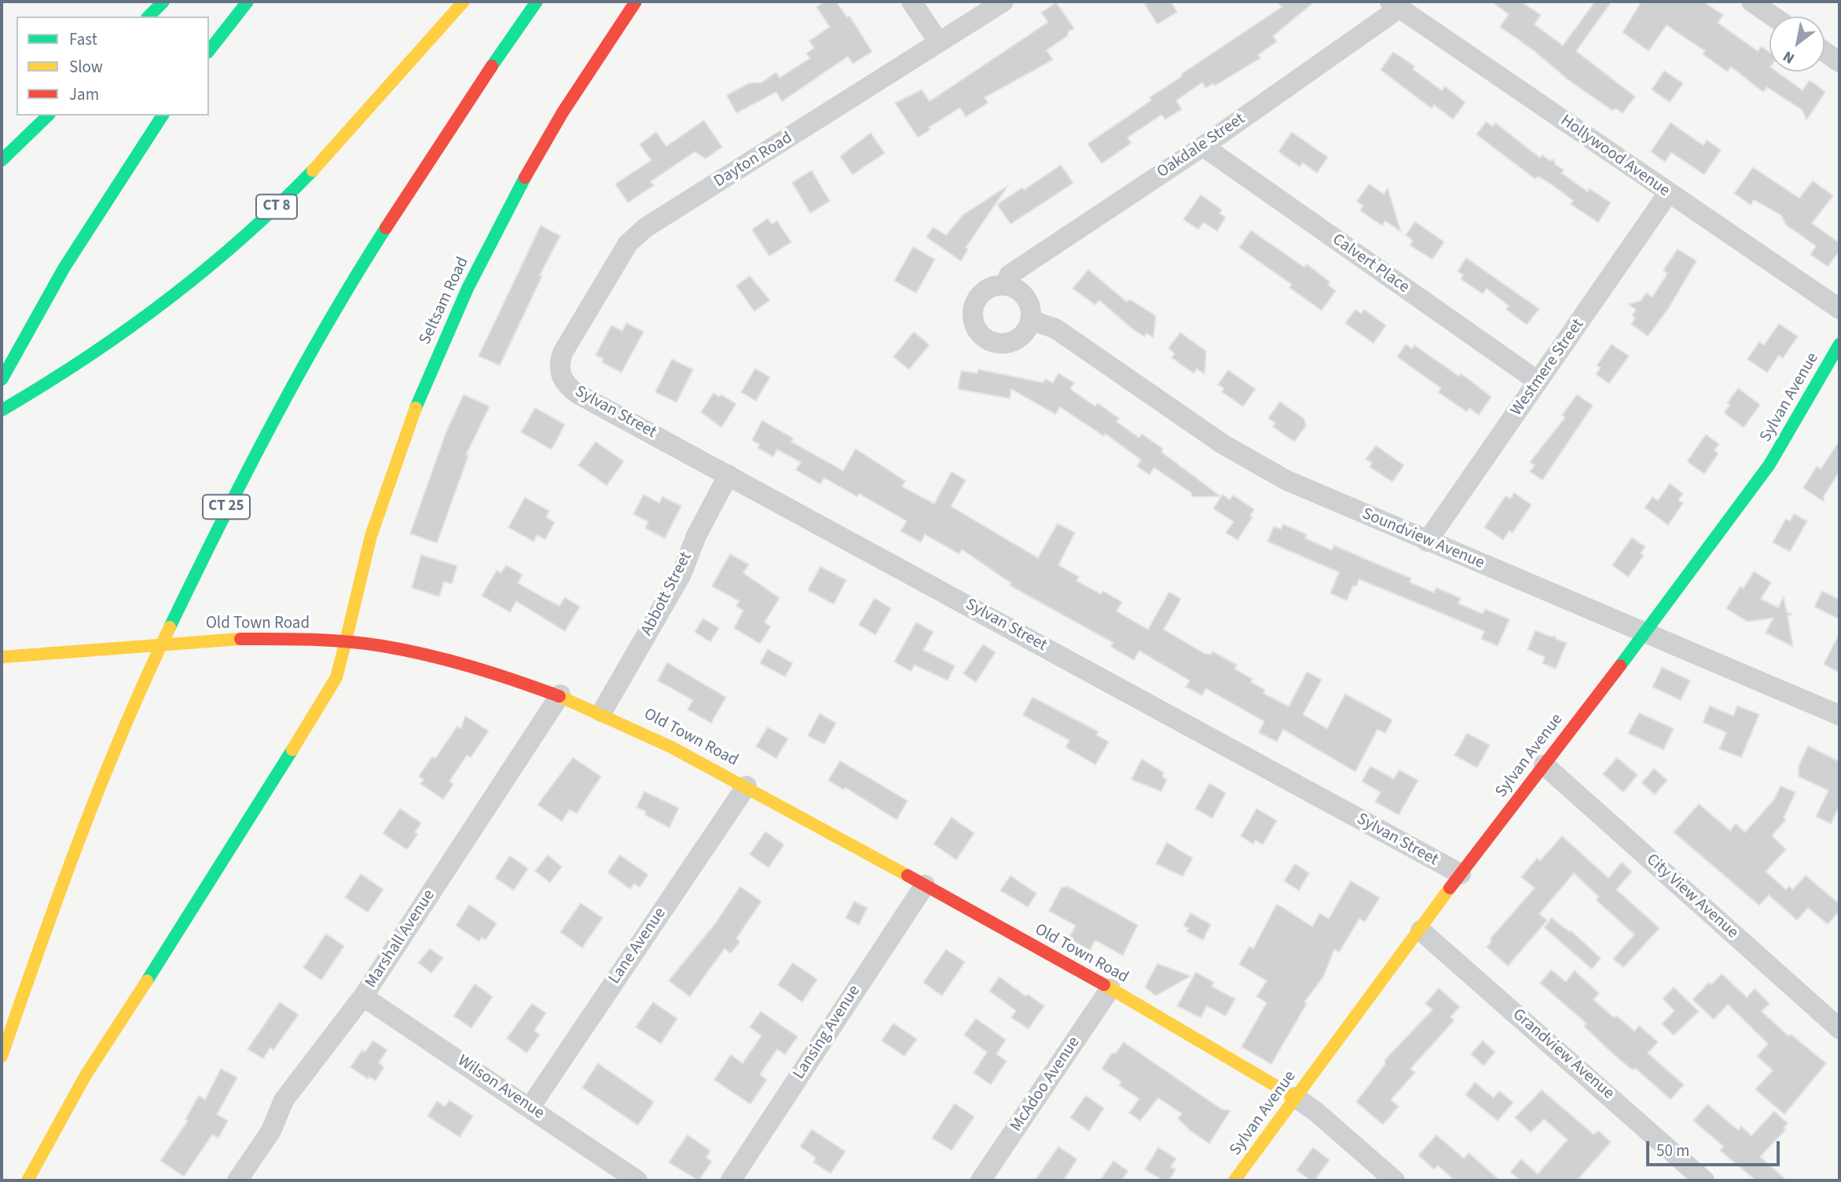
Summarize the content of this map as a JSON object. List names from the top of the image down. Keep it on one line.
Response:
{"streets":{"main road":["CT 8","Seltsam Road","Sylvan Avenue","CT 25","Old Town Road"],"street":["Oakdale Street","Hollywood Avenue","Dayton Road","Calvert Place","Westmere Street","Sylvan Street","Soundview Avenue","Abbott Street","City View Avenue","Marshall Avenue","Lane Avenue","Lansing Avenue","Grandview Avenue","McAdoo Avenue","Wilson Avenue"]},"crossings":[["Oakdale Street","Hollywood Avenue"],["Oakdale Street","Calvert Place"],["Oakdale Street","Soundview Avenue"],["Hollywood Avenue","Westmere Street"],["Dayton Road","Sylvan Street"],["Calvert Place","Westmere Street"],["Seltsam Road","Old Town Road"],["Westmere Street","Soundview Avenue"],["Sylvan Avenue","Sylvan Street"],["Sylvan Avenue","Soundview Avenue"],["Sylvan Avenue","Old Town Road"],["Sylvan Avenue","City View Avenue"],["Sylvan Avenue","Grandview Avenue"],["Sylvan Street","Abbott Street"],["Abbott Street","Old Town Road"],["Old Town Road","Marshall Avenue"],["Old Town Road","Lane Avenue"],["Old Town Road","Lansing Avenue"],["Old Town Road","McAdoo Avenue"],["Marshall Avenue","Wilson Avenue"],["Lane Avenue","Wilson Avenue"]],"legend":["Fast","Slow","Jam"],"scale_bar":"50 m","north":"bottom left"}
